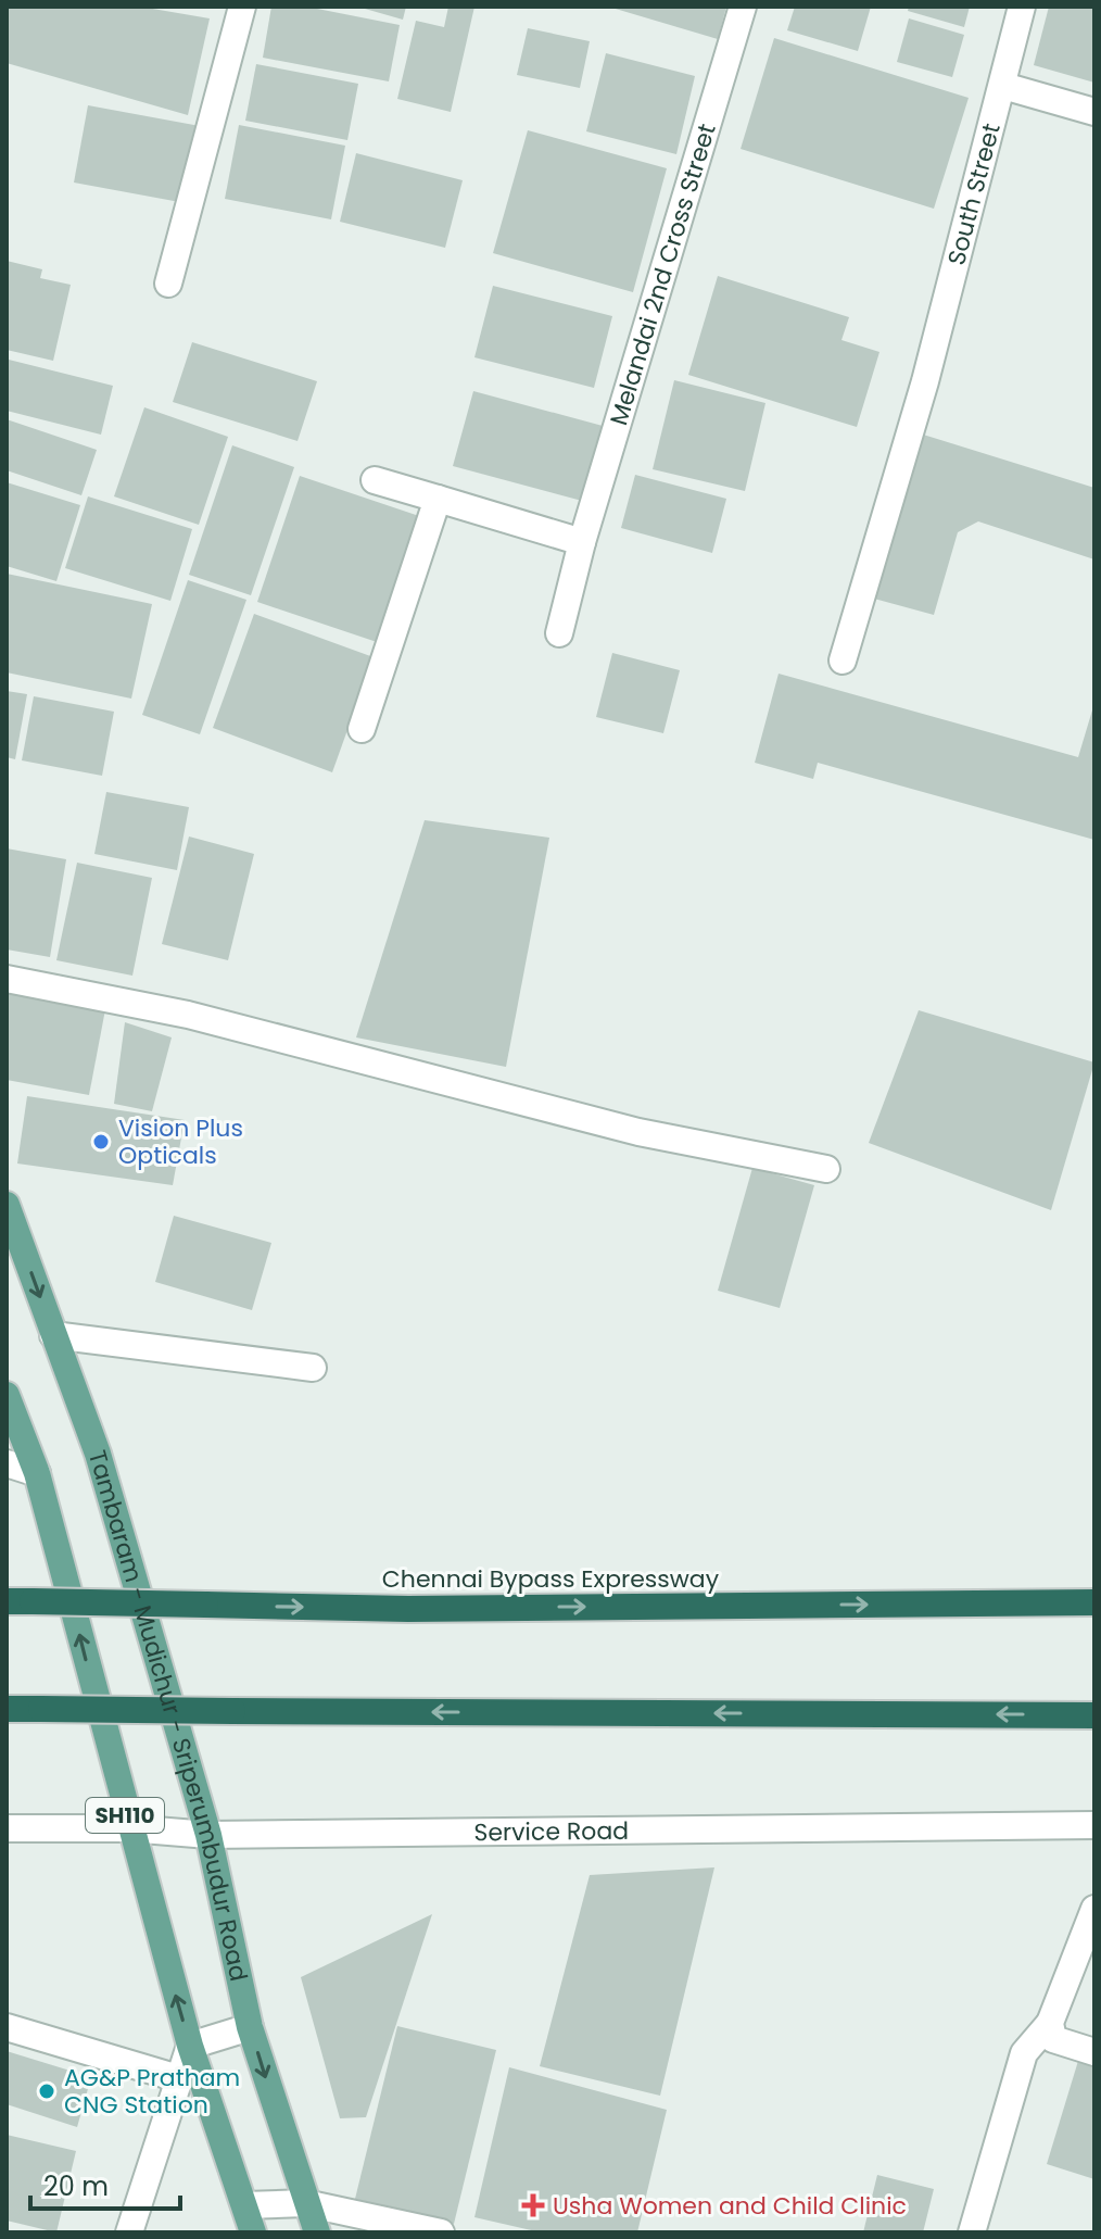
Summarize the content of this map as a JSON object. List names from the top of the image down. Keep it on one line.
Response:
{"streets":{"highway":["Chennai Bypass Expressway"],"main road":["Tambaram - Mudichur - Sriperumbudur Road","SH110"],"street":["South Street","Melandai 2nd Cross Street","Service Road"]},"crossings":[["Tambaram - Mudichur - Sriperumbudur Road","Service Road"],["SH110","Service Road"]],"places":{"other":["Vision Plus Opticals","AG&P Pratham CNG Station"],"health":["Usha Women and Child Clinic"]},"scale_bar":"20 m"}
